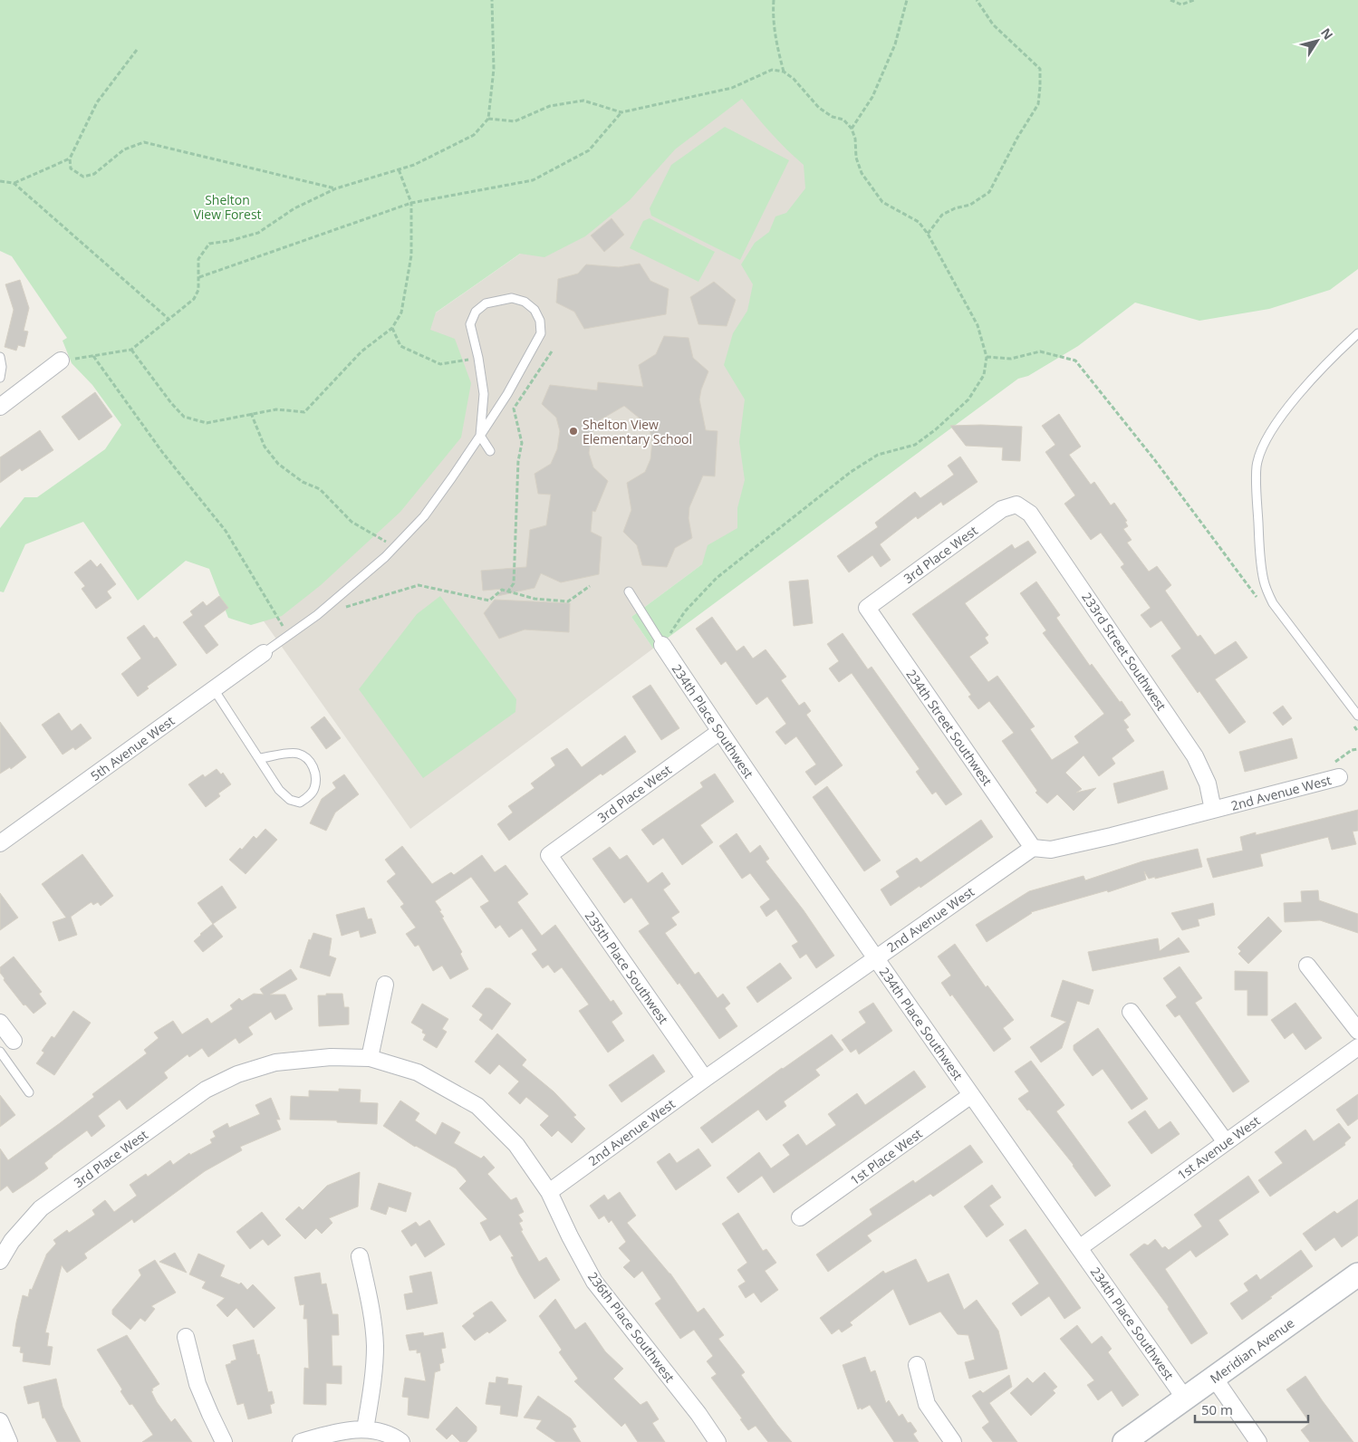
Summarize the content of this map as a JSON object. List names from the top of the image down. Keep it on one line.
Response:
{"streets":{"main road":["Meridian Avenue"],"street":["3rd Place West","233rd Street Southwest","234th Place Southwest","234th Street Southwest","5th Avenue West","2nd Avenue West","235th Place Southwest","1st Avenue West","1st Place West","236th Place Southwest"]},"crossings":[["3rd Place West","233rd Street Southwest"],["3rd Place West","234th Place Southwest"],["3rd Place West","234th Street Southwest"],["3rd Place West","235th Place Southwest"],["3rd Place West","236th Place Southwest"],["233rd Street Southwest","2nd Avenue West"],["234th Place Southwest","2nd Avenue West"],["234th Place Southwest","1st Avenue West"],["234th Place Southwest","1st Place West"],["234th Place Southwest","Meridian Avenue"],["234th Street Southwest","2nd Avenue West"],["2nd Avenue West","235th Place Southwest"],["2nd Avenue West","236th Place Southwest"]],"parks":["Shelton View Forest"],"places":["Shelton View Elementary School"],"scale_bar":"50 m","north":"top right"}
